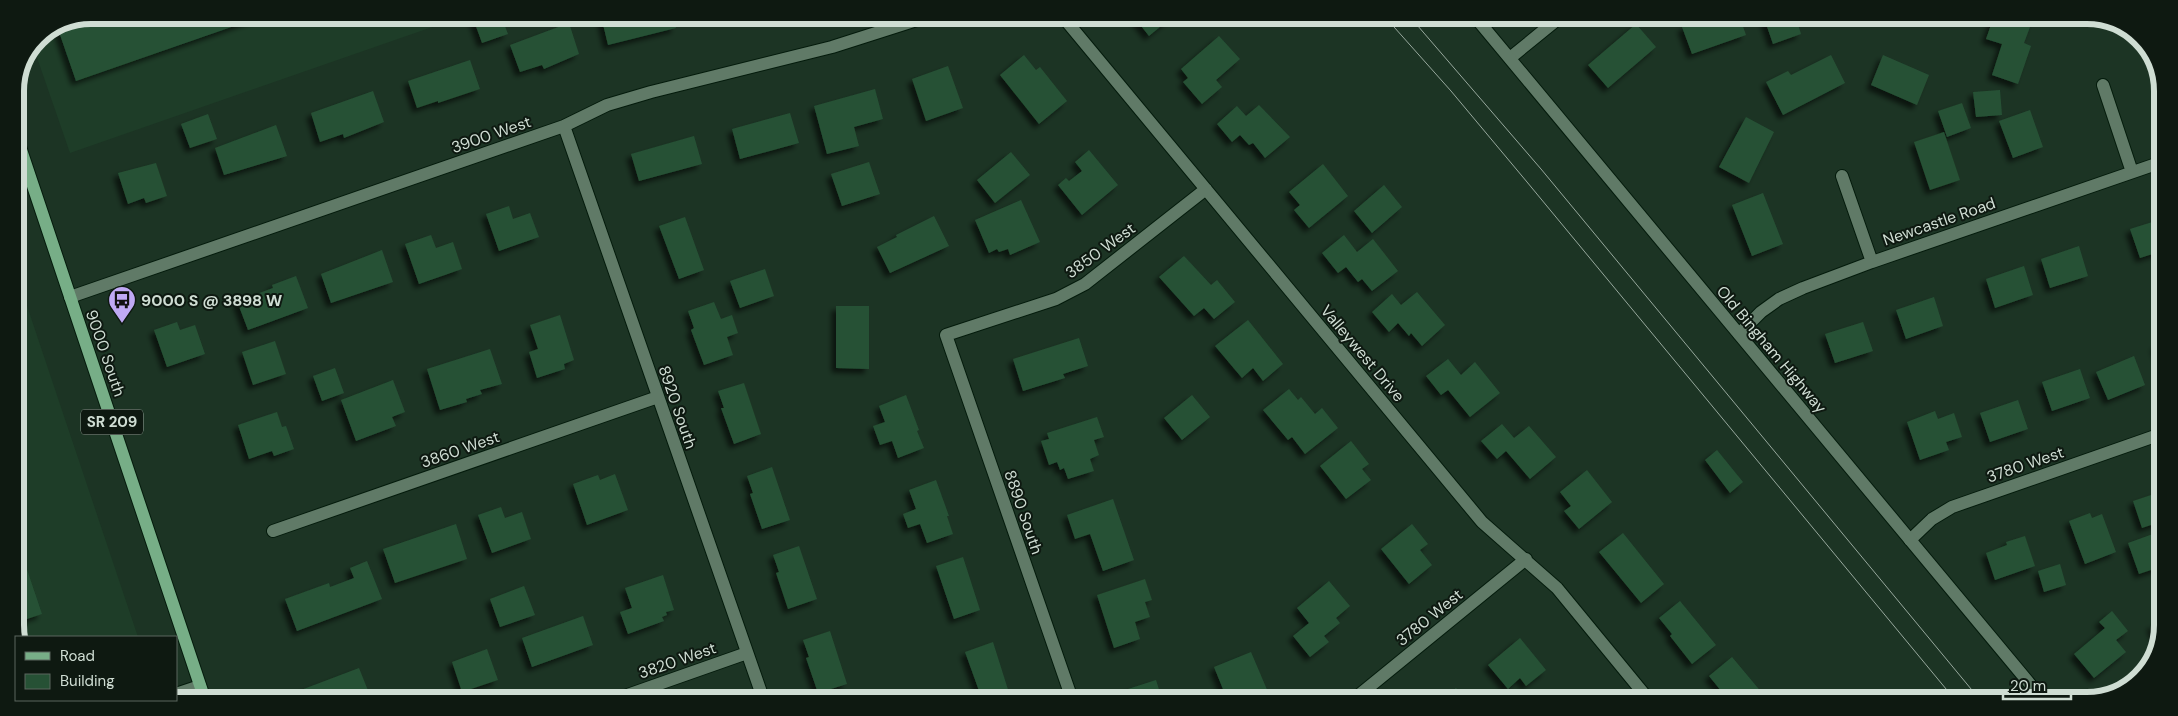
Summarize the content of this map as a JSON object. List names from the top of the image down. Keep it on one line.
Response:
{"streets":{"main road":["9000 South","SR 209"],"street":["3900 West","Newcastle Road","3850 West","Old Bingham Highway","Valleywest Drive","8920 South","3860 West","3780 West","8890 South","3820 West"]},"crossings":[["3900 West","9000 South"],["3900 West","8920 South"],["Newcastle Road","Old Bingham Highway"],["3850 West","Valleywest Drive"],["3850 West","8890 South"],["Old Bingham Highway","3780 West"],["Valleywest Drive","3780 West"],["8920 South","3860 West"],["8920 South","3820 West"]],"places":{"bus stop":["9000 S @ 3898 W"]},"legend":["Road","Building"],"scale_bar":"20 m"}
